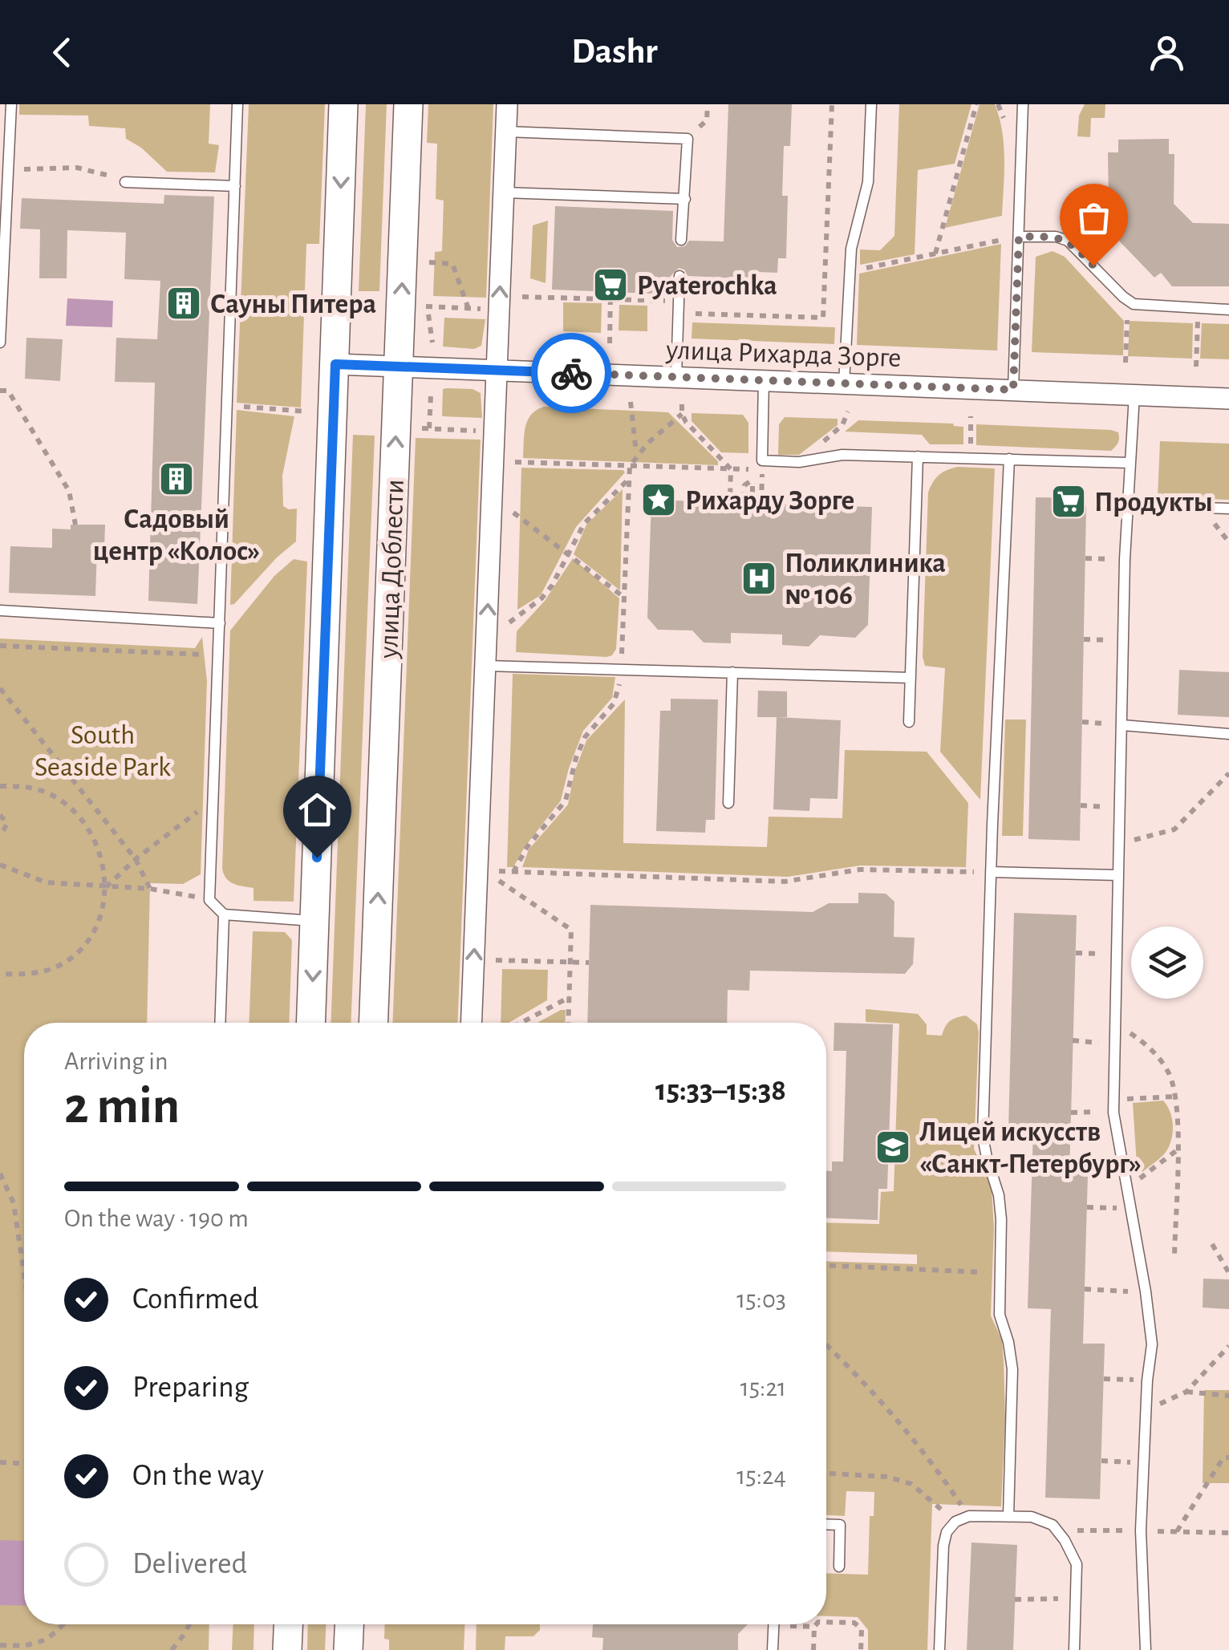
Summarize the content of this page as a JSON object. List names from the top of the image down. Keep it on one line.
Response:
{"streets":{"main road":["улица Доблести"],"street":["улица Рихарда Зорге"]},"crossings":[["улица Рихарда Зорге","улица Доблести"]],"parks":["South Seaside Park"],"places":{"supermarket":["Pyaterochka","Продукты"],"building":["Сауны Питера","Садовый центр «Колос»"],"place":["Рихарду Зорге"],"hospital":["Поликлиника № 106"],"school or university":["Лицей искусств «Санкт-Петербург»"]},"page":{"header":"Dashr","heading":["2 min","Arriving in","15:33–15:38"],"bar":"On the way · 190 m","list":[["Confirmed","15:03"],["Preparing","15:21"],["On the way","15:24"],"Delivered"]}}
